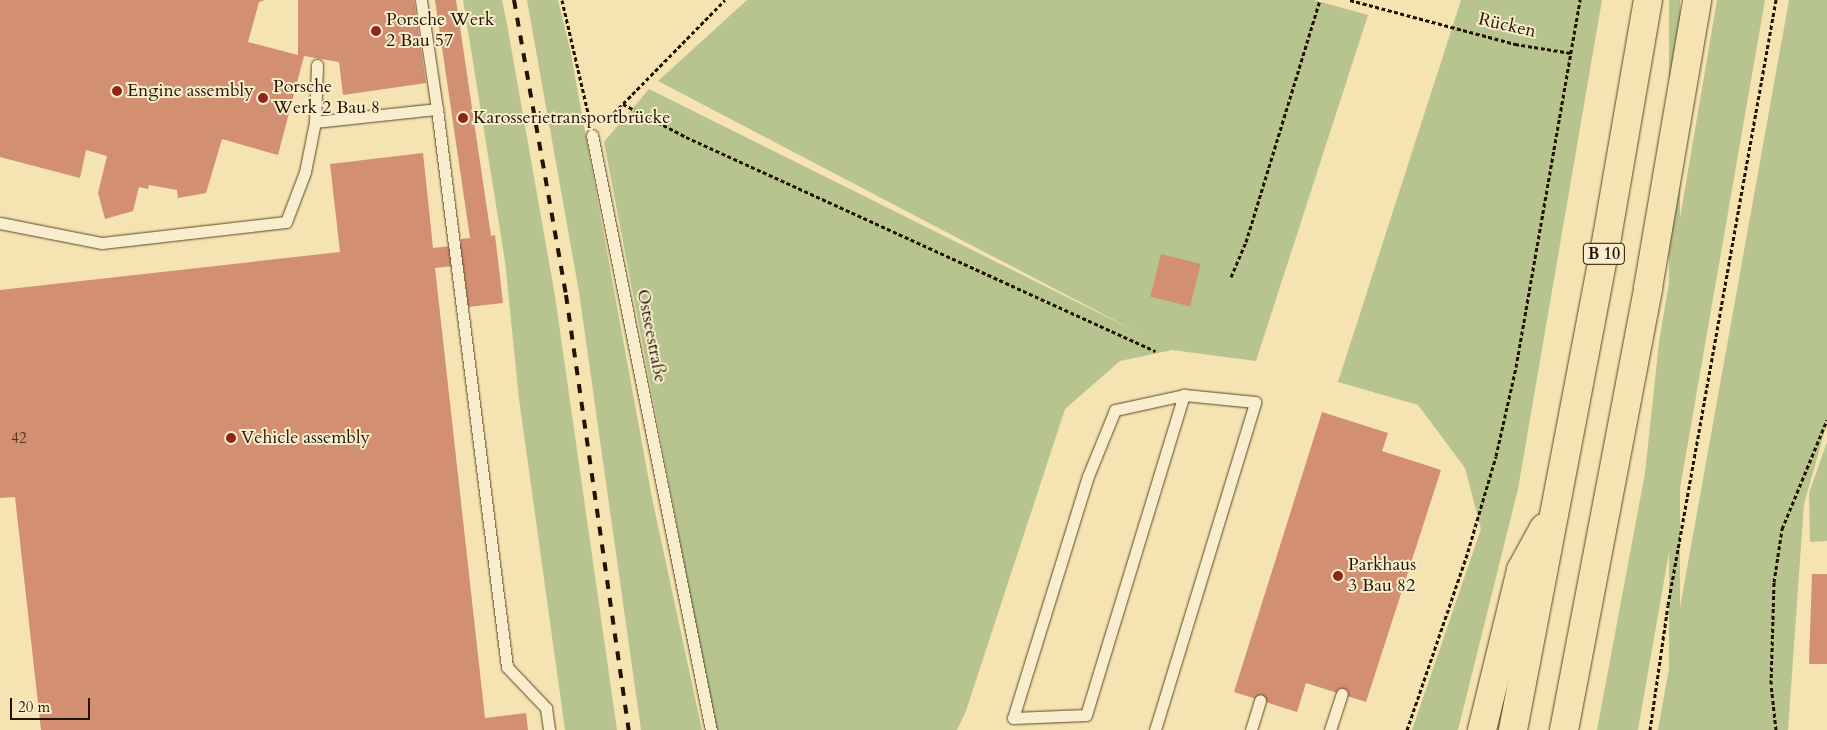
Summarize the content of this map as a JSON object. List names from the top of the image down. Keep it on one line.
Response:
{"streets":{"highway":["B 10"],"lane":["Ostseestraße"],"path":["Rücken"]},"places":["Porsche Werk 2 Bau 57","Engine assembly","Porsche Werk 2 Bau 8","Karosserietransportbrücke","Vehicle assembly","Parkhaus 3 Bau 82"],"house_numbers":["42"],"scale_bar":"20 m"}
